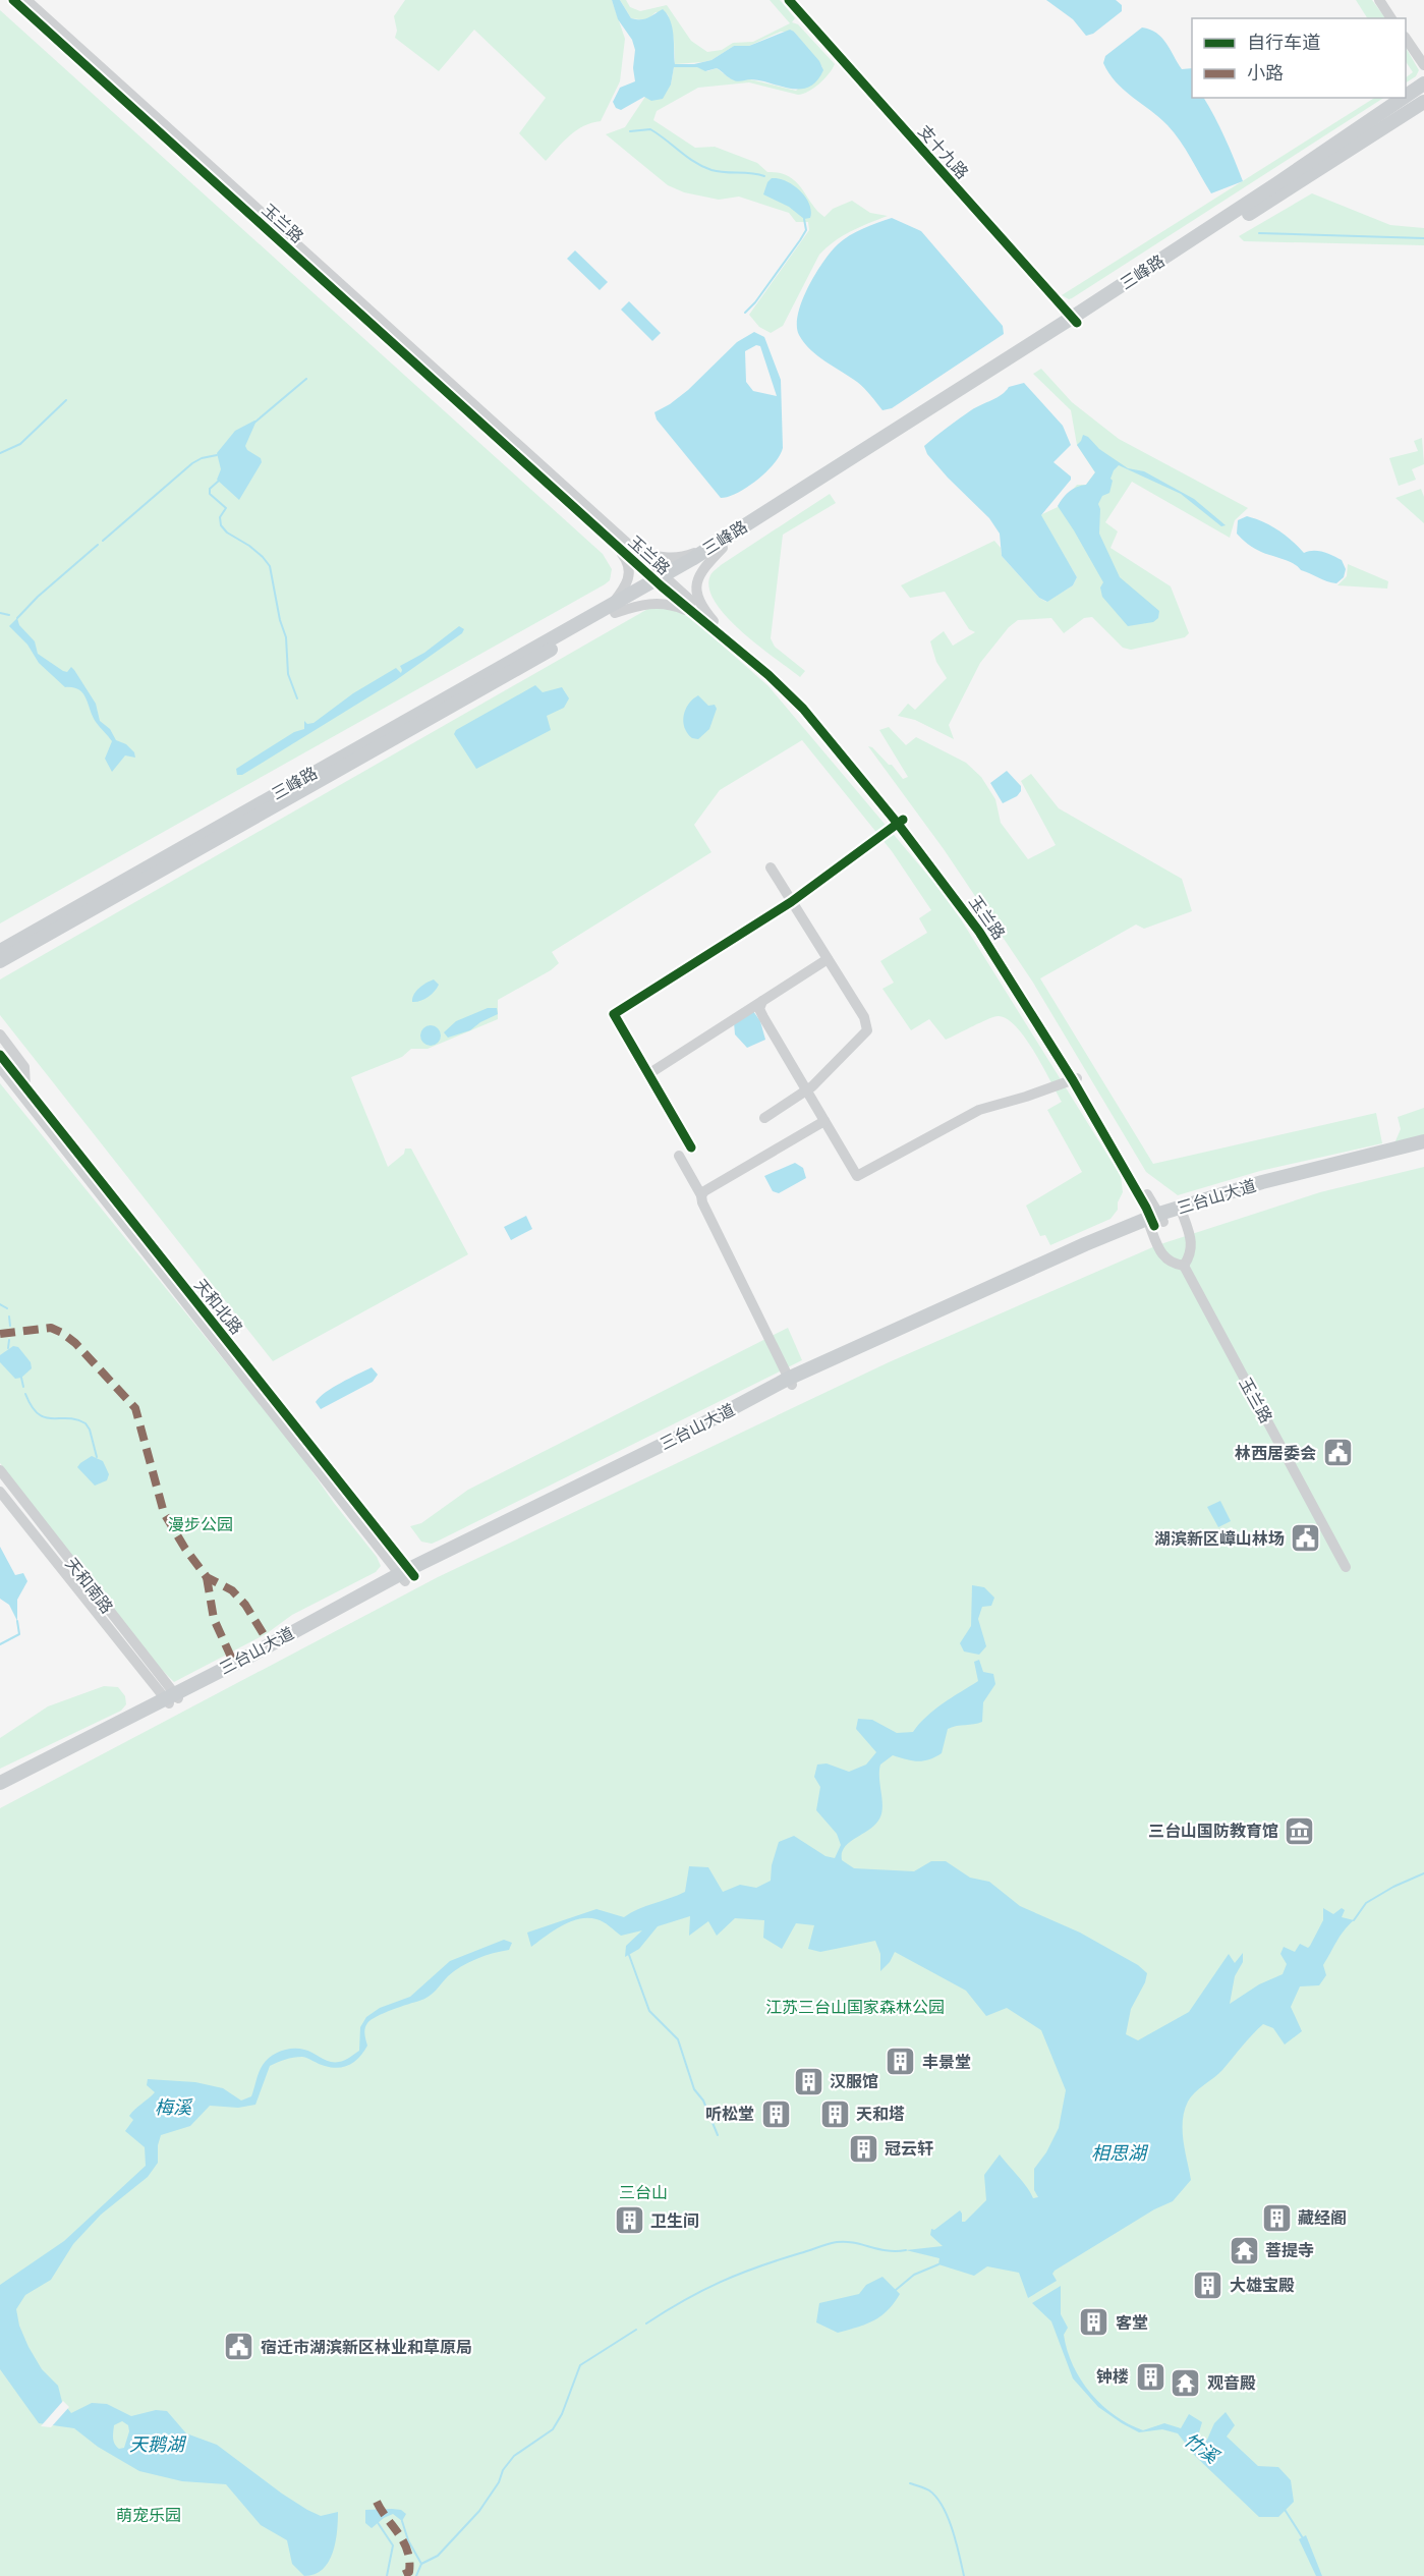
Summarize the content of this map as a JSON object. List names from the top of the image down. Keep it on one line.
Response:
{"streets":{"main road":["三峰路","三台山大道"],"street":["支十九路","玉兰路","天和北路","天和南路"]},"crossings":[["支十九路","三峰路"],["玉兰路","三峰路"],["玉兰路","三台山大道"],["三台山大道","天和北路"],["三台山大道","天和南路"]],"water":["梅溪","相思湖","天鹅湖","竹溪"],"parks":["漫步公园","江苏三台山国家森林公园","三台山","萌宠乐园"],"places":{"public building":["林西居委会","湖滨新区嶂山林场","宿迁市湖滨新区林业和草原局"],"museum":["三台山国防教育馆"],"building":["丰景堂","汉服馆","听松堂","天和塔","冠云轩","藏经阁","卫生间","大雄宝殿","客堂","钟楼"],"temple":["菩提寺","观音殿"]},"legend":["自行车道","小路"]}
